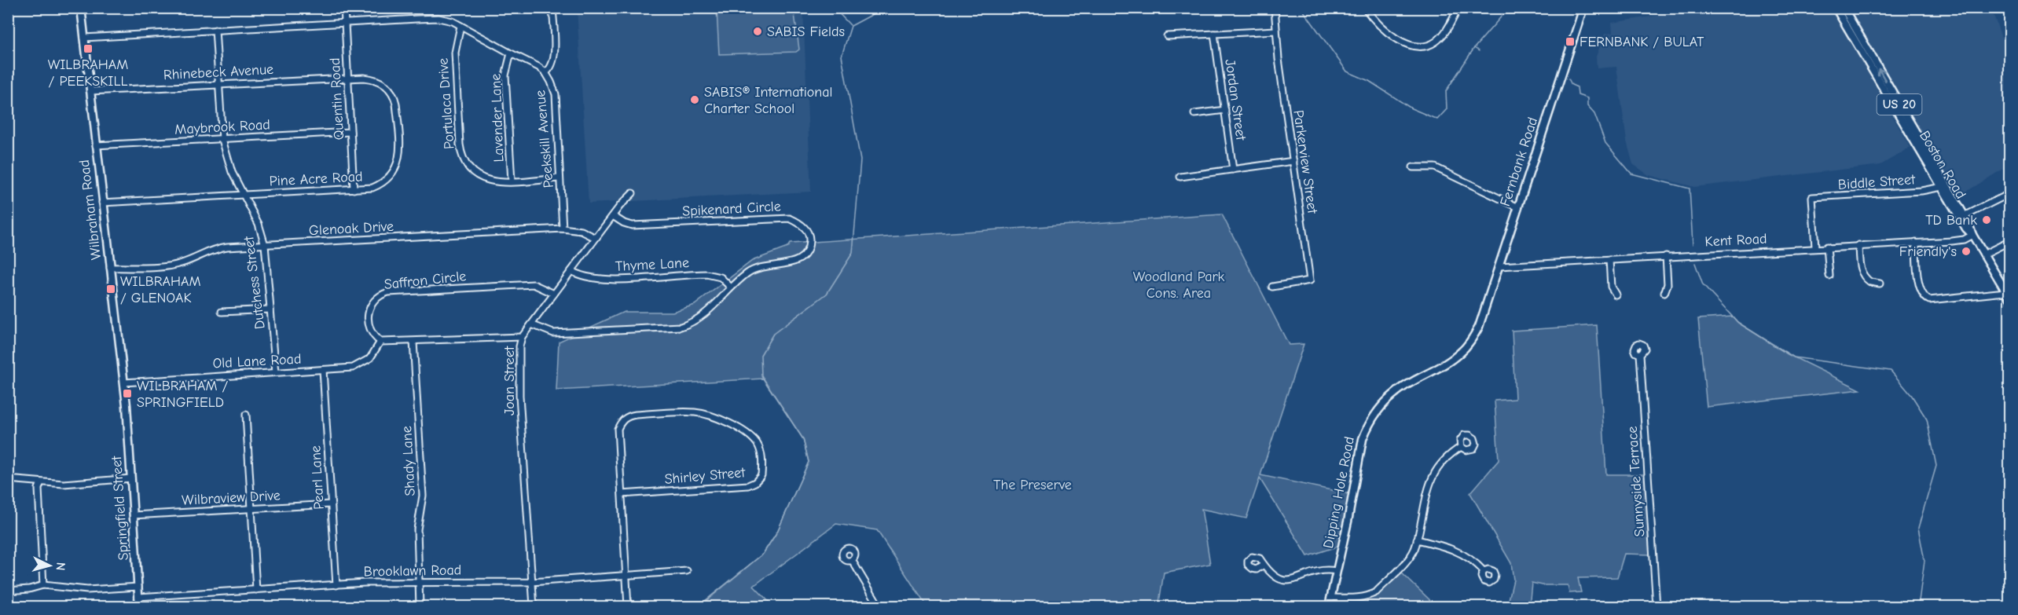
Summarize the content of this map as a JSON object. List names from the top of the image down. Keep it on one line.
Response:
{"streets":{"main road":["US 20","Fernbank Road","Boston Road","Wilbraham Road","Dipping Hole Road","Springfield Street"],"street":["Rhinebeck Avenue","Quentin Road","Jordan Street","Portulaca Drive","Lavender Lane","Maybrook Road","Peekskill Avenue","Parkerview Street","Pine Acre Road","Biddle Street","Spikenard Circle","Glenoak Drive","Kent Road","Thyme Lane","Saffron Circle","Dutchess Street","Old Lane Road","Joan Street","Shady Lane","Shirley Street","Pearl Lane","Sunnyside Terrace","Wilbraview Drive","Brooklawn Road"]},"crossings":[["Rhinebeck Avenue","Quentin Road"],["Rhinebeck Avenue","Pine Acre Road"],["Rhinebeck Avenue","Wilbraham Road"],["Rhinebeck Avenue","Dutchess Street"],["Quentin Road","Maybrook Road"],["Quentin Road","Peekskill Avenue"],["Quentin Road","Pine Acre Road"],["Portulaca Drive","Lavender Lane"],["Portulaca Drive","Peekskill Avenue"],["Lavender Lane","Peekskill Avenue"],["Maybrook Road","Wilbraham Road"],["Maybrook Road","Dutchess Street"],["Peekskill Avenue","Wilbraham Road"],["Peekskill Avenue","Glenoak Drive"],["Peekskill Avenue","Dutchess Street"],["Fernbank Road","Kent Road"],["Fernbank Road","Dipping Hole Road"],["Boston Road","Biddle Street"],["Boston Road","Kent Road"],["Pine Acre Road","Wilbraham Road"],["Pine Acre Road","Dutchess Street"],["Biddle Street","Kent Road"],["Spikenard Circle","Thyme Lane"],["Spikenard Circle","Joan Street"],["Wilbraham Road","Glenoak Drive"],["Wilbraham Road","Old Lane Road"],["Wilbraham Road","Springfield Street"],["Glenoak Drive","Dutchess Street"],["Glenoak Drive","Joan Street"],["Thyme Lane","Joan Street"],["Saffron Circle","Old Lane Road"],["Saffron Circle","Joan Street"],["Dutchess Street","Old Lane Road"],["Old Lane Road","Pearl Lane"],["Joan Street","Brooklawn Road"],["Shady Lane","Brooklawn Road"],["Shirley Street","Brooklawn Road"],["Pearl Lane","Wilbraview Drive"],["Pearl Lane","Brooklawn Road"],["Wilbraview Drive","Springfield Street"],["Springfield Street","Brooklawn Road"]],"parks":["Woodland Park Cons. Area","The Preserve"],"places":{"other":["SABIS Fields","SABIS® International Charter School","TD Bank","Friendly's"],"transit":["FERNBANK / BULAT","WILBRAHAM / PEEKSKILL","WILBRAHAM / GLENOAK","WILBRAHAM / SPRINGFIELD"]},"north":"right"}
